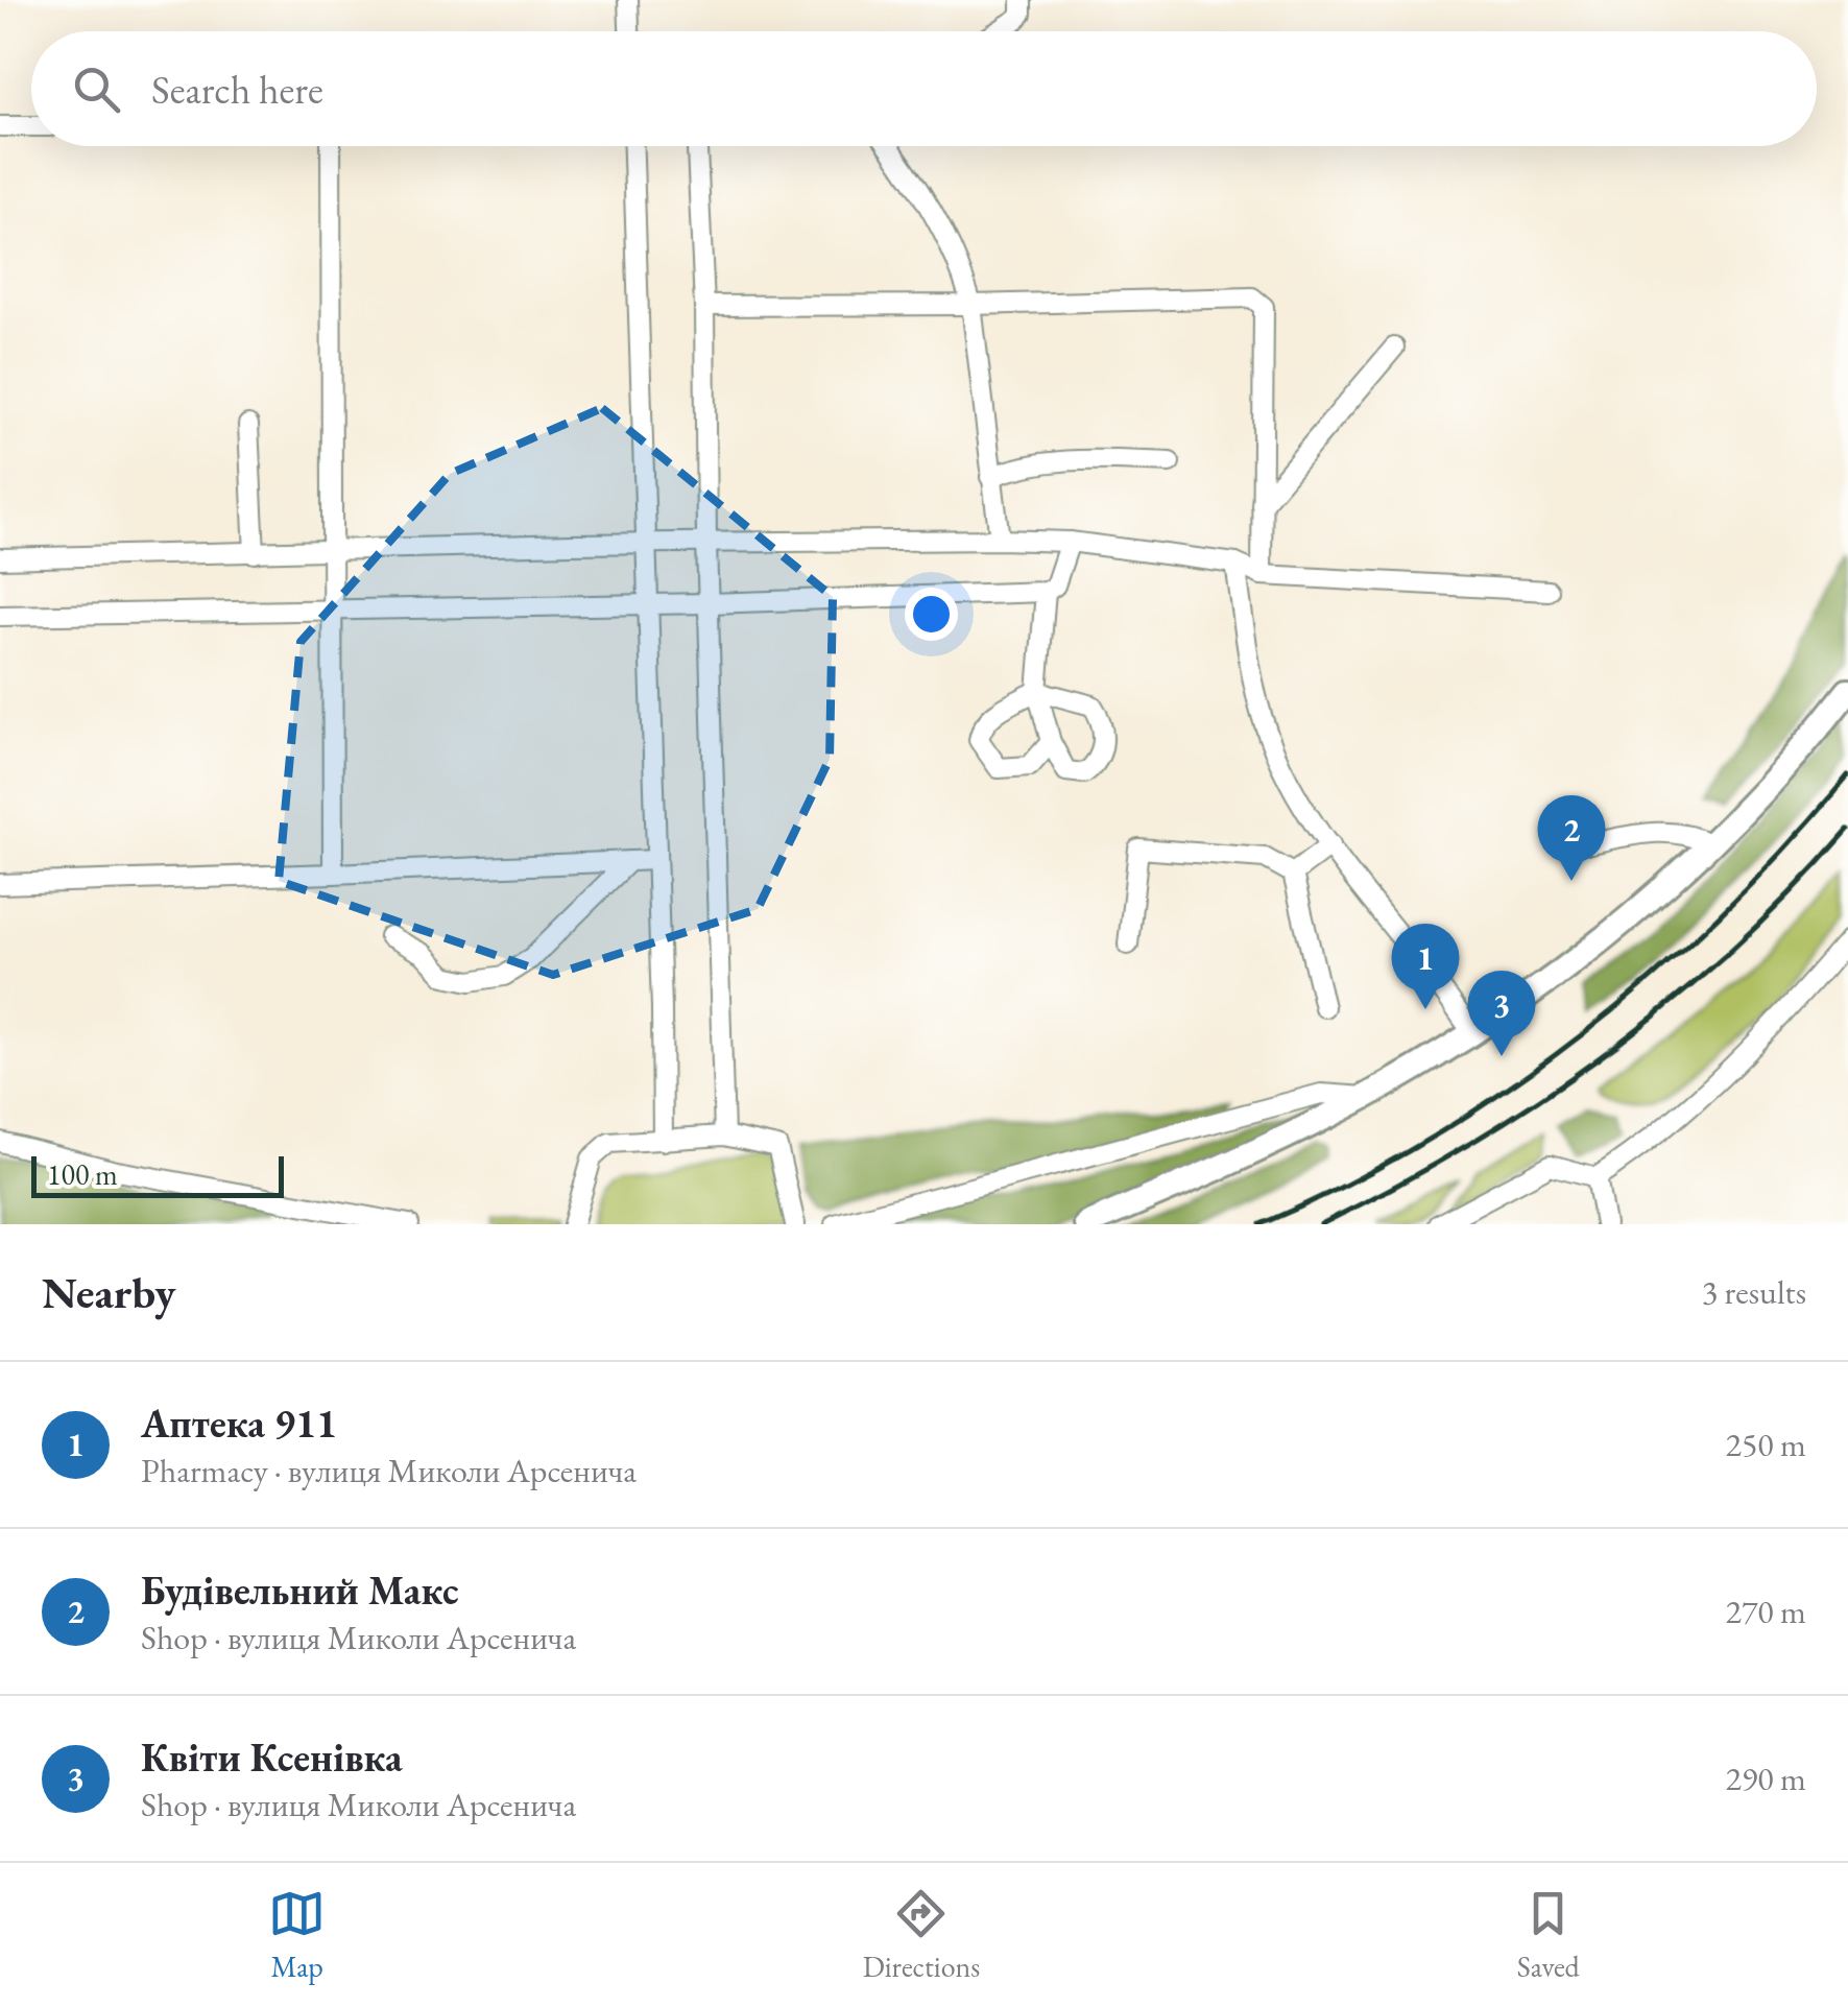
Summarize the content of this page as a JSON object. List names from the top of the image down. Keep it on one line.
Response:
{"scale_bar":"100 m","page":{"search":"Search here","pins":["2","1","3"],"scale":"100 m","heading":["Nearby","3 results"],"list":[{"mark":"1","name":"Аптека 911","note":"Pharmacy · вулиця Миколи Арсенича","value":"250 m"},{"mark":"2","name":"Будівельний Макс","note":"Shop · вулиця Миколи Арсенича","value":"270 m"},{"mark":"3","name":"Квіти Ксенівка","note":"Shop · вулиця Миколи Арсенича","value":"290 m"}],"nav":["Map","Directions","Saved"]}}
